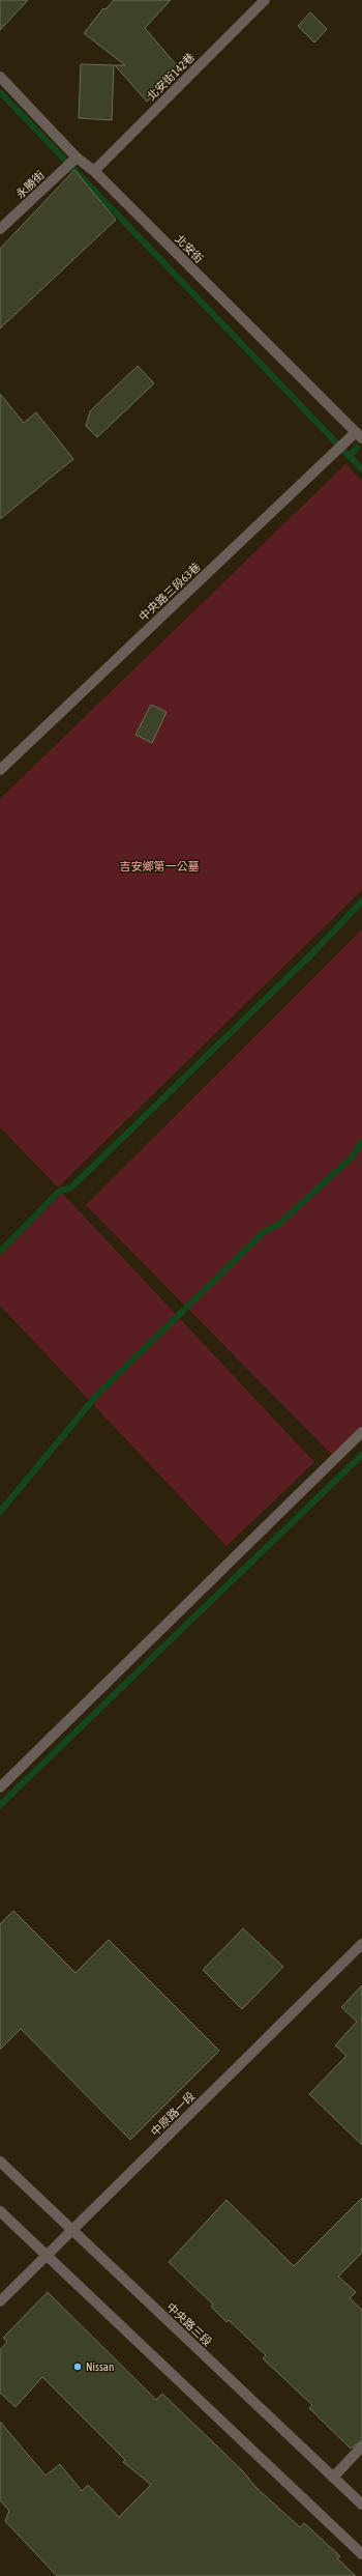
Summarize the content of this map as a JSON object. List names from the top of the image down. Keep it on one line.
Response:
{"streets":{"street":["北安街142巷","永勝街","北安街","中央路三段63巷","中原路一段","中央路三段"]},"crossings":[["北安街142巷","北安街"],["永勝街","北安街"],["北安街","中央路三段63巷"],["中原路一段","中央路三段"]],"parks":["吉安鄉第一公墓"],"places":["Nissan"]}
